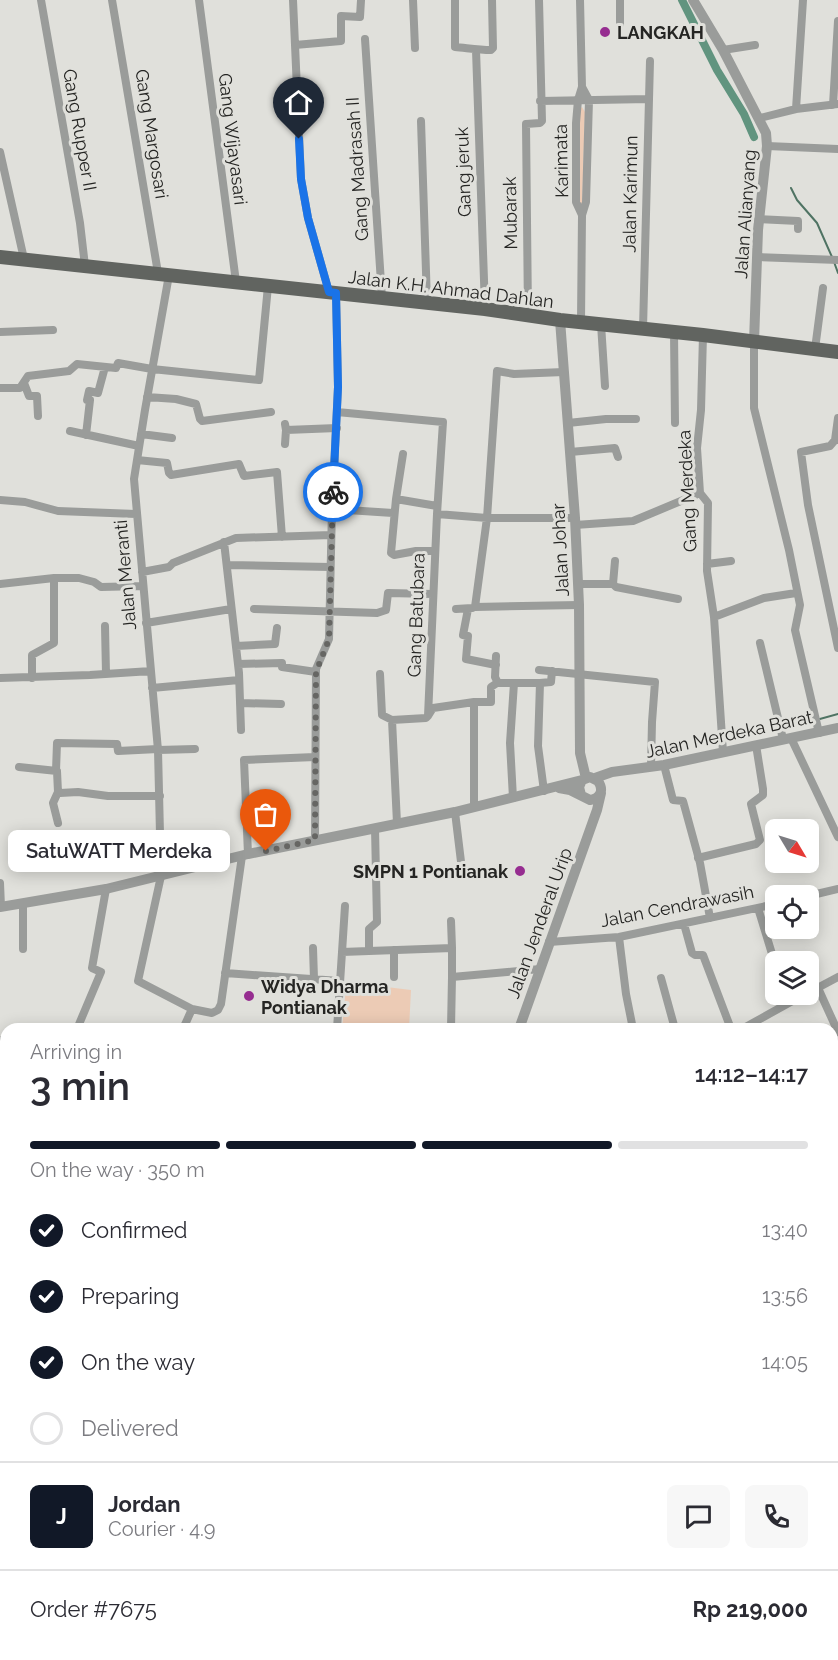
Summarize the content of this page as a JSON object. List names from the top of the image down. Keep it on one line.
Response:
{"streets":{"main road":["Jalan K.H. Ahmad Dahlan"],"street":["Gang Rupper II","Gang Margosari","Gang Wijayasari","Karimata","Gang Madrasah II","Gang jeruk","Jalan Karimun","Mubarak","Jalan Alianyang","Gang Merdeka","Jalan Johar","Jalan Meranti","Gang Batubara","Jalan Merdeka Barat","Jalan Cendrawasih","Jalan Jenderal Urip"]},"crossings":[["Gang Rupper II","Jalan K.H. Ahmad Dahlan"],["Gang Margosari","Jalan K.H. Ahmad Dahlan"],["Gang Margosari","Jalan Meranti"],["Gang Wijayasari","Jalan K.H. Ahmad Dahlan"],["Karimata","Jalan K.H. Ahmad Dahlan"],["Gang Madrasah II","Jalan K.H. Ahmad Dahlan"],["Gang jeruk","Jalan K.H. Ahmad Dahlan"],["Jalan Karimun","Jalan K.H. Ahmad Dahlan"],["Mubarak","Jalan K.H. Ahmad Dahlan"],["Jalan Alianyang","Jalan K.H. Ahmad Dahlan"],["Jalan K.H. Ahmad Dahlan","Gang Merdeka"],["Jalan K.H. Ahmad Dahlan","Jalan Johar"],["Jalan K.H. Ahmad Dahlan","Jalan Meranti"],["Gang Merdeka","Jalan Merdeka Barat"],["Jalan Johar","Jalan Merdeka Barat"],["Jalan Johar","Jalan Jenderal Urip"],["Jalan Meranti","Jalan Merdeka Barat"],["Jalan Merdeka Barat","Jalan Jenderal Urip"],["Jalan Cendrawasih","Jalan Jenderal Urip"]],"places":["LANGKAH","SatuWATT Merdeka","SMPN 1 Pontianak","Widya Dharma Pontianak"],"north":"bottom right","page":{"bubble":"SatuWATT Merdeka","heading":["3 min","Arriving in","14:12–14:17"],"panel":["Jordan","Courier · 4.9","Order #7675","Rp 219,000"],"bar":"On the way · 350 m","list":[["Confirmed","13:40"],["Preparing","13:56"],["On the way","14:05"],"Delivered"],"round":"J"}}
